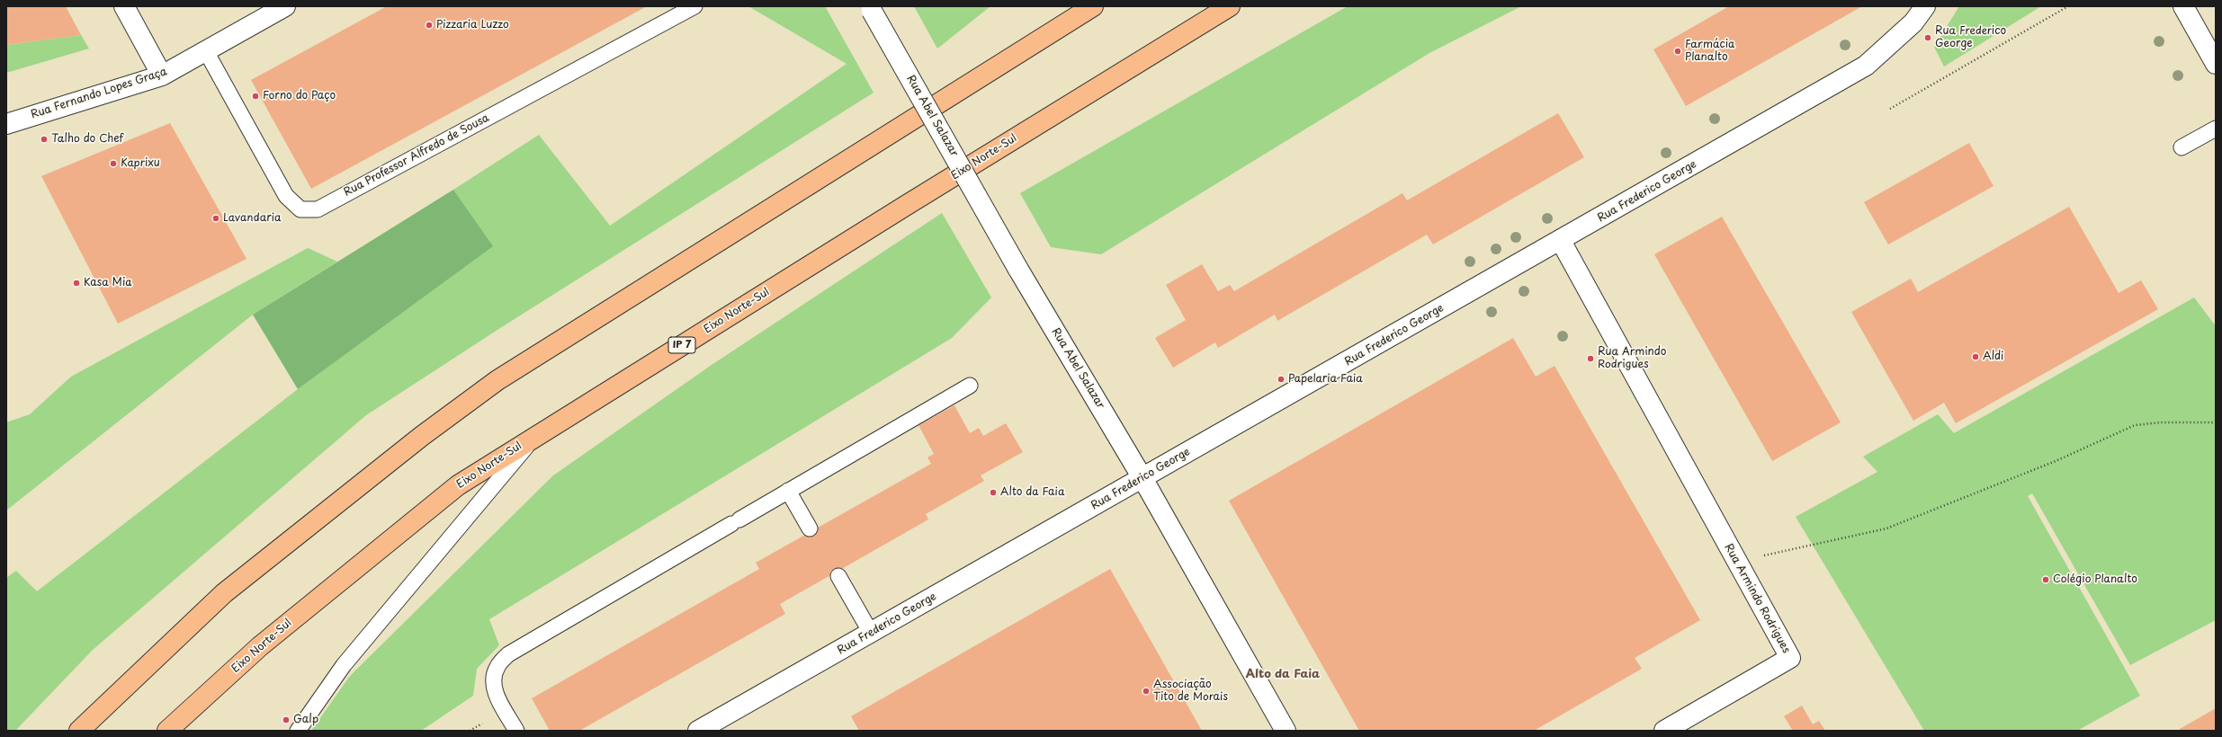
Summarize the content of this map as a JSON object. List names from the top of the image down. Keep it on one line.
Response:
{"streets":{"highway":["Eixo Norte-Sul","IP 7"],"street":["Rua Fernando Lopes Graça","Rua Abel Salazar","Rua Frederico George","Rua Armindo Rodrigues"],"lane":["Rua Professor Alfredo de Sousa"]},"crossings":[["Rua Fernando Lopes Graça","Rua Professor Alfredo de Sousa"],["Rua Abel Salazar","Rua Frederico George"],["Rua Frederico George","Rua Armindo Rodrigues"]],"districts":["Alto da Faia"],"places":["Pizzaria Luzzo","Rua Frederico George","Farmácia Planalto","Forno do Paço","Talho do Chef","Kaprixu","Lavandaria","Kasa Mia","Aldi","Rua Armindo Rodrigues","Papelaria Faia","Alto da Faia","Colégio Planalto","Associação Tito de Morais","Galp"]}
